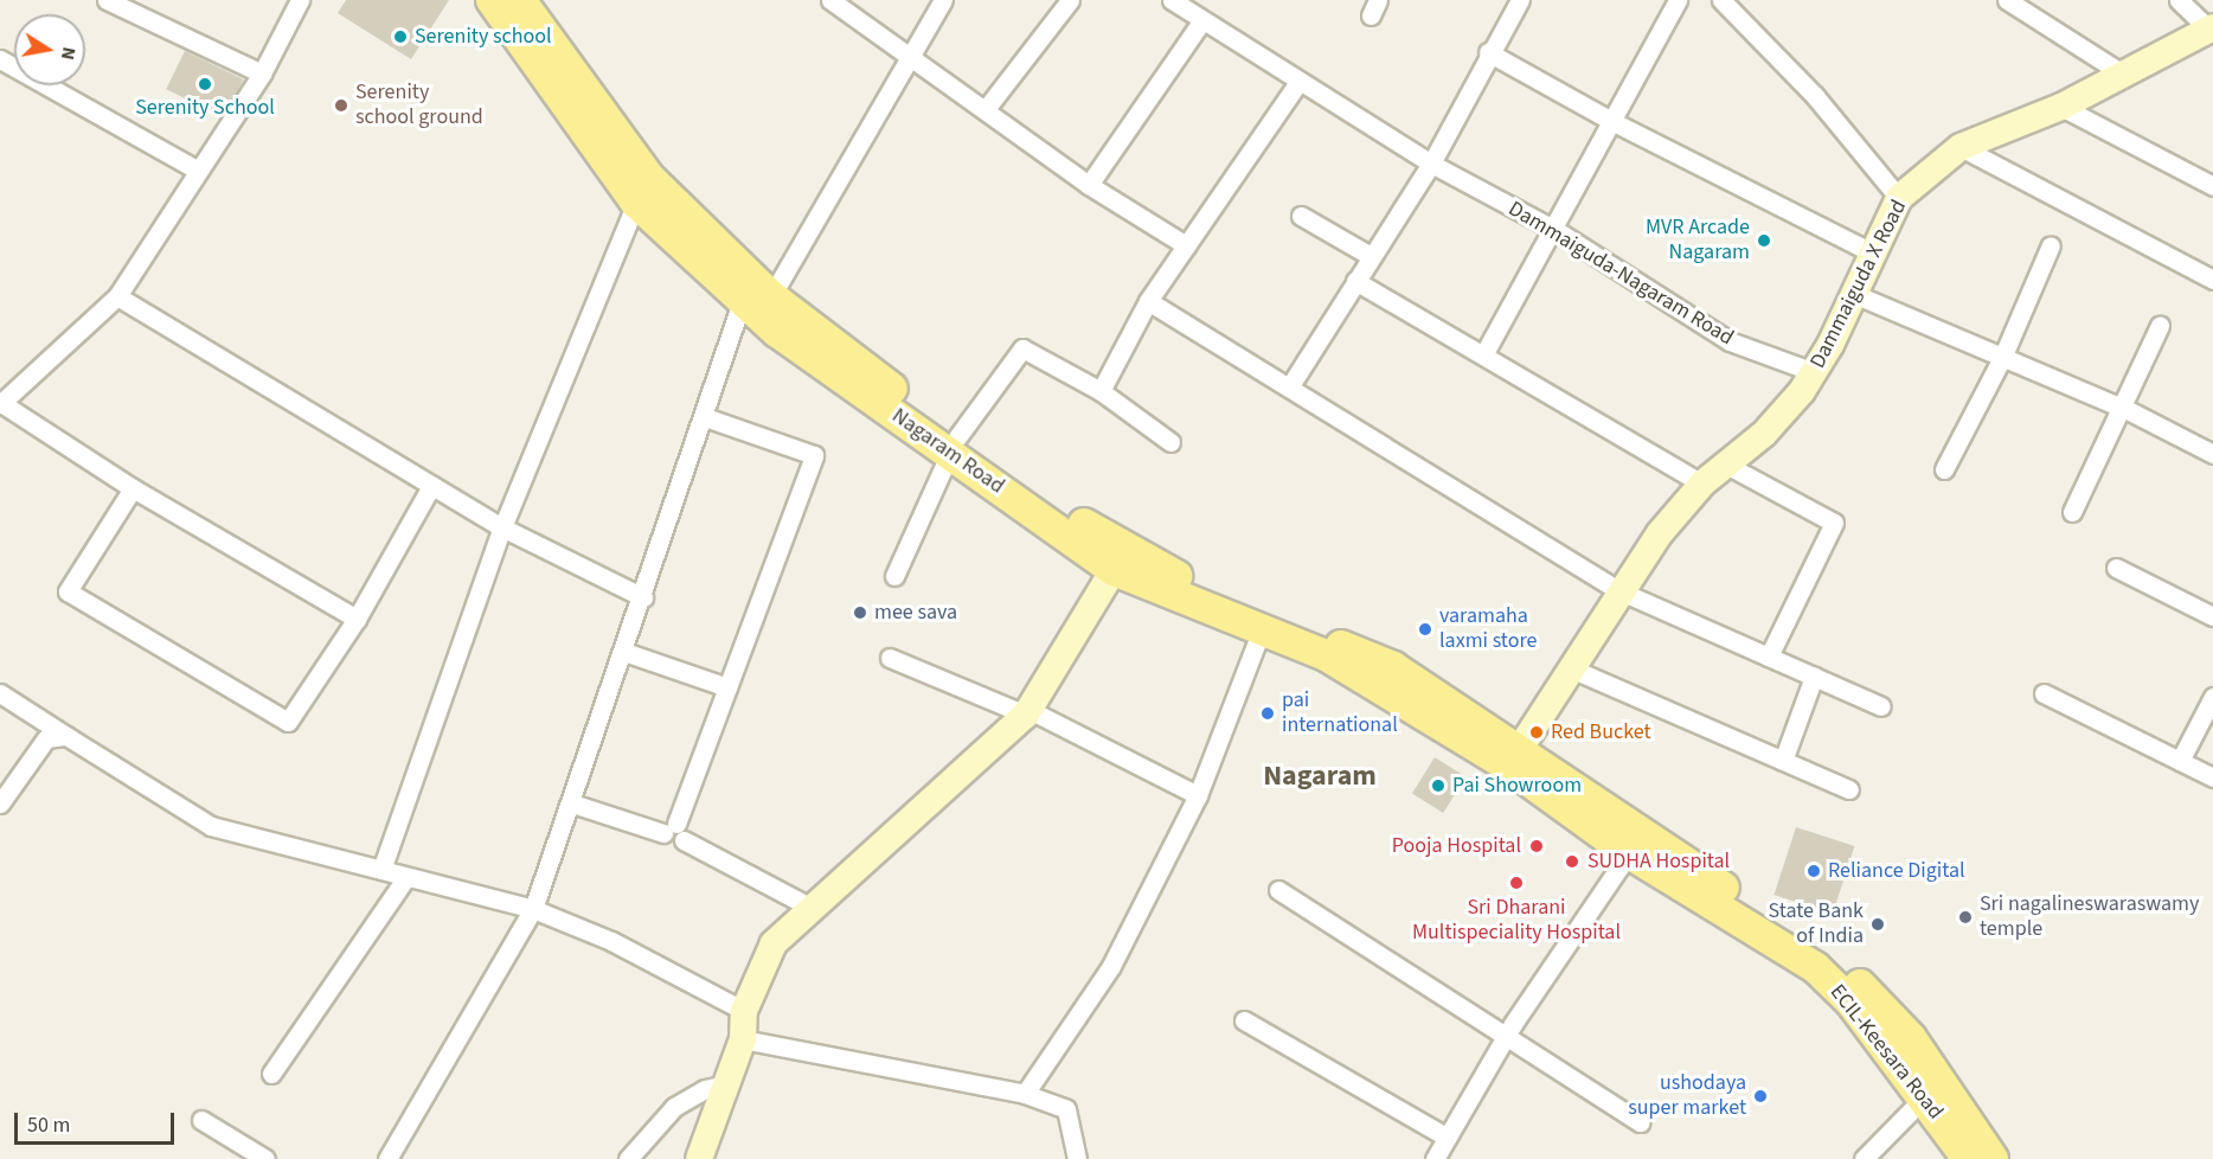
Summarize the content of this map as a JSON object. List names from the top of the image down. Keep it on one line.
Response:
{"streets":{"main road":["Nagaram Road","ECIL-Keesara Road"],"street":["Dammaiguda-Nagaram Road","Dammaiguda X Road"]},"crossings":[["Dammaiguda-Nagaram Road","Dammaiguda X Road"],["Dammaiguda X Road","Nagaram Road"],["Dammaiguda X Road","ECIL-Keesara Road"],["Nagaram Road","ECIL-Keesara Road"]],"districts":["Nagaram"],"places":["Serenity school","Serenity School","Serenity school ground","MVR Arcade Nagaram","mee sava","varamaha laxmi store","pai international","Red Bucket","Pai Showroom","Pooja Hospital","SUDHA Hospital","Reliance Digital","Sri Dharani Multispeciality Hospital","Sri nagalineswaraswamy temple","State Bank of India","ushodaya super market"],"scale_bar":"50 m","north":"right"}
